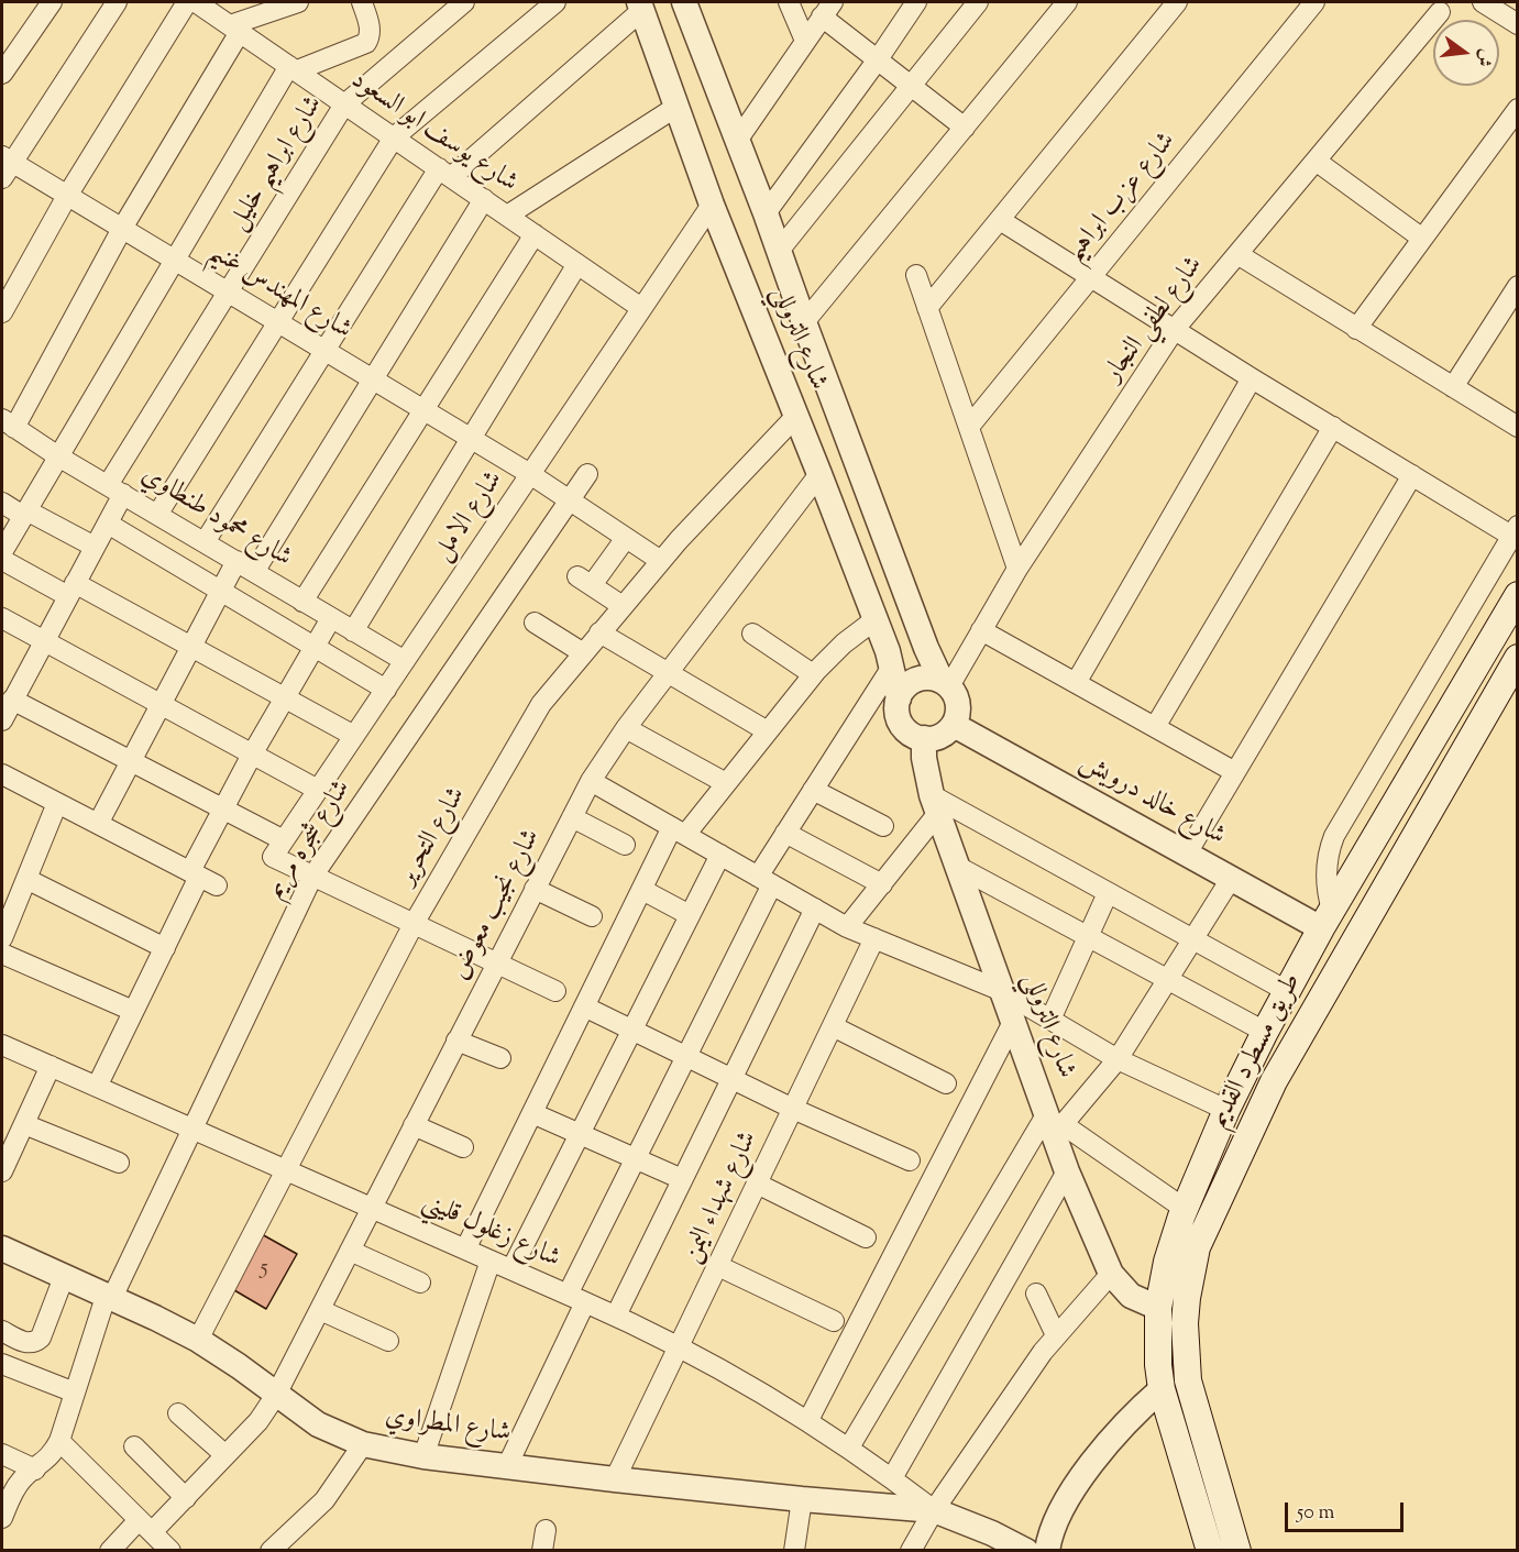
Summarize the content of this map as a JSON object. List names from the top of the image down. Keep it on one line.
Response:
{"streets":{"main road":["طريق مسطرد القديم"],"street":["شارع يوسف ابو السعود","شارع ابراهيم خليل","شارع عزب ابراهيم","شارع المهندس غنيم","شارع لطفي النجار","شارع التروللي","شارع الامل","شارع محمود طنطاوي","شارع خالد درويش","شارع التحرير","شارع شجره مريم","شارع نجيب معوض","شارع شهداء اليمن","شارع زغلول قليني","شارع المطراوي"]},"crossings":[["شارع يوسف ابو السعود","شارع ابراهيم خليل"],["شارع يوسف ابو السعود","شارع الامل"],["شارع ابراهيم خليل","شارع المهندس غنيم"],["شارع ابراهيم خليل","شارع محمود طنطاوي"],["شارع المهندس غنيم","شارع الامل"],["شارع المهندس غنيم","شارع التحرير"],["شارع المهندس غنيم","شارع شجره مريم"],["شارع لطفي النجار","شارع التروللي"],["شارع لطفي النجار","شارع خالد درويش"],["شارع التروللي","شارع الامل"],["شارع التروللي","شارع خالد درويش"],["شارع التروللي","شارع التحرير"],["شارع التروللي","شارع نجيب معوض"],["شارع التروللي","طريق مسطرد القديم"],["شارع الامل","شارع محمود طنطاوي"],["شارع الامل","شارع شجره مريم"],["شارع خالد درويش","طريق مسطرد القديم"],["شارع التحرير","شارع زغلول قليني"],["شارع التحرير","شارع المطراوي"],["شارع شجره مريم","شارع زغلول قليني"],["شارع شجره مريم","شارع المطراوي"],["شارع نجيب معوض","شارع زغلول قليني"],["شارع نجيب معوض","شارع المطراوي"],["شارع شهداء اليمن","شارع زغلول قليني"],["شارع شهداء اليمن","شارع المطراوي"],["شارع زغلول قليني","شارع المطراوي"]],"house_numbers":["5"],"scale_bar":"50 m","north":"right"}
